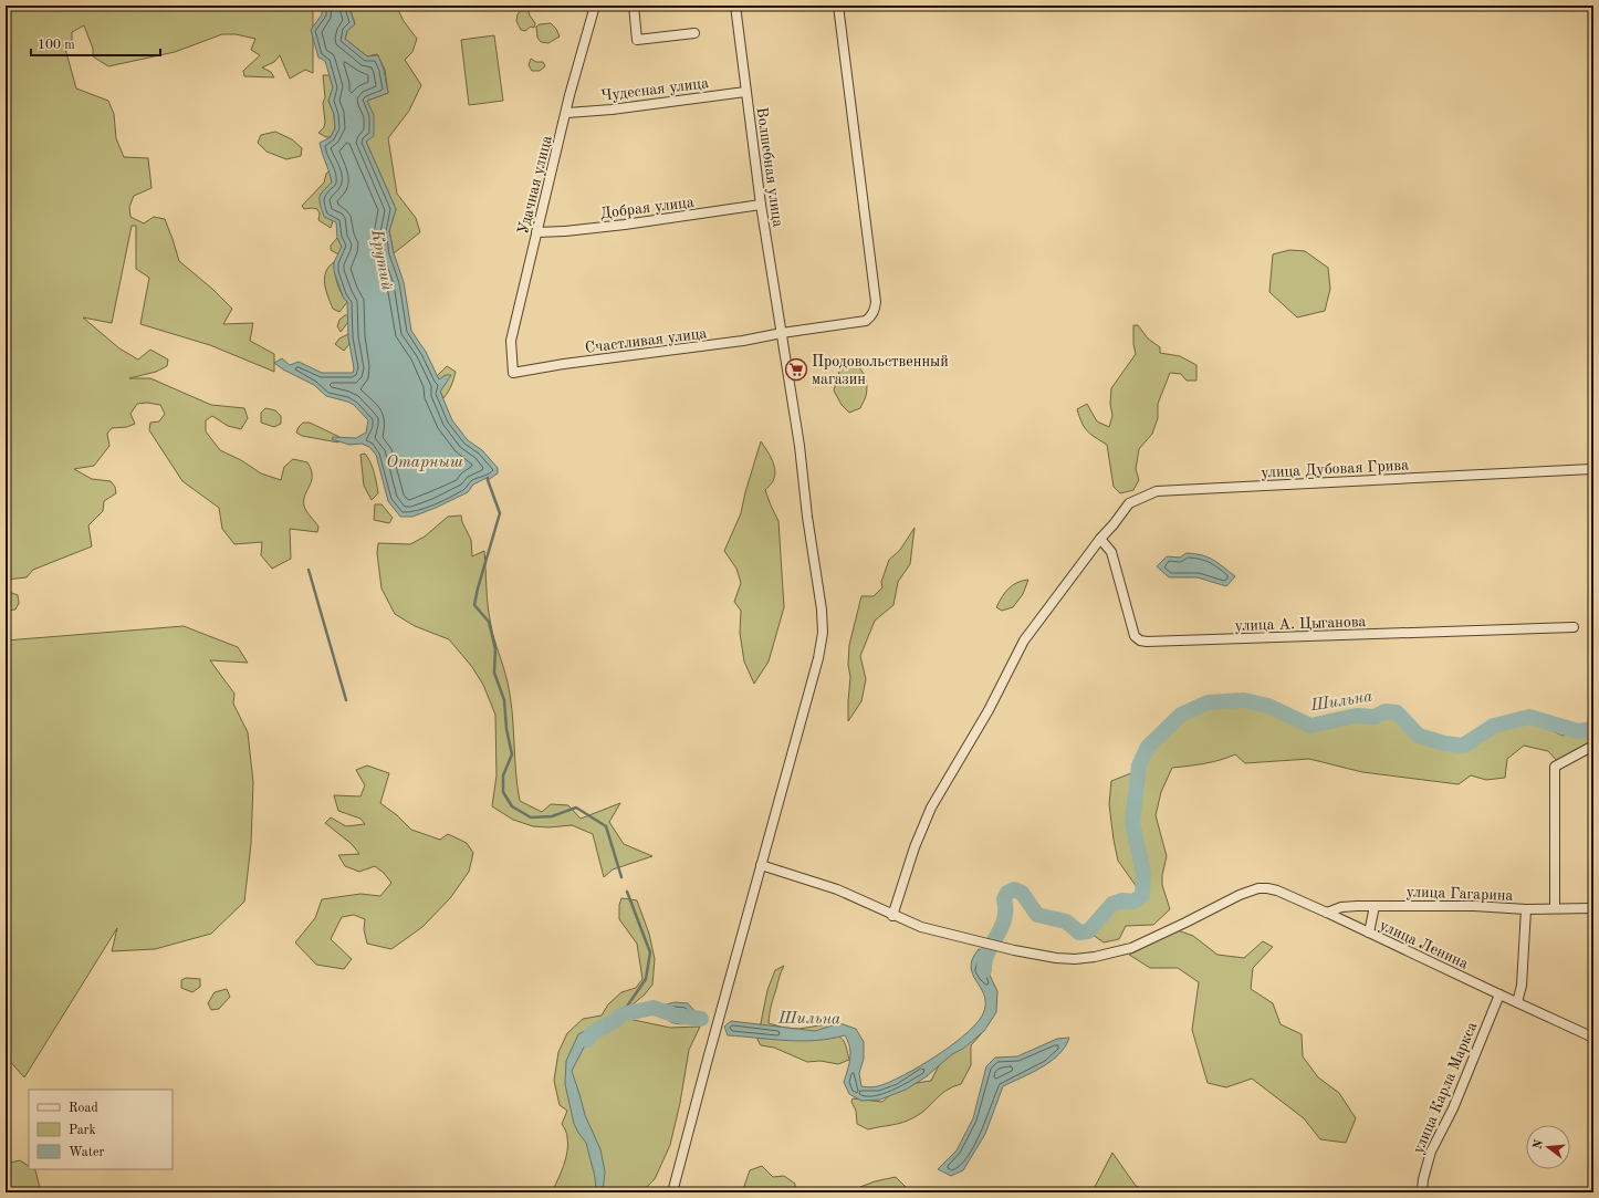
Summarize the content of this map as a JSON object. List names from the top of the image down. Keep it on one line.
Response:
{"streets":{"street":["Чудесная улица","Волшебная улица","Удачная улица","Добрая улица","Счастливая улица","улица Дубовая Грива","улица А. Цыганова","улица Гагарина","улица Ленина","улица Карла Маркса"]},"crossings":[["Чудесная улица","Волшебная улица"],["Чудесная улица","Удачная улица"],["Волшебная улица","Добрая улица"],["Волшебная улица","Счастливая улица"],["Волшебная улица","улица Ленина"],["Удачная улица","Добрая улица"],["Удачная улица","Счастливая улица"],["улица Дубовая Грива","улица А. Цыганова"],["улица Дубовая Грива","улица Ленина"],["улица Гагарина","улица Ленина"],["улица Ленина","улица Карла Маркса"]],"water":["Крутий","Отарныш","Шильна"],"places":{"supermarket":["Продовольственный магазин"]},"legend":["Road","Park","Water"],"scale_bar":"100 m","north":"left"}
